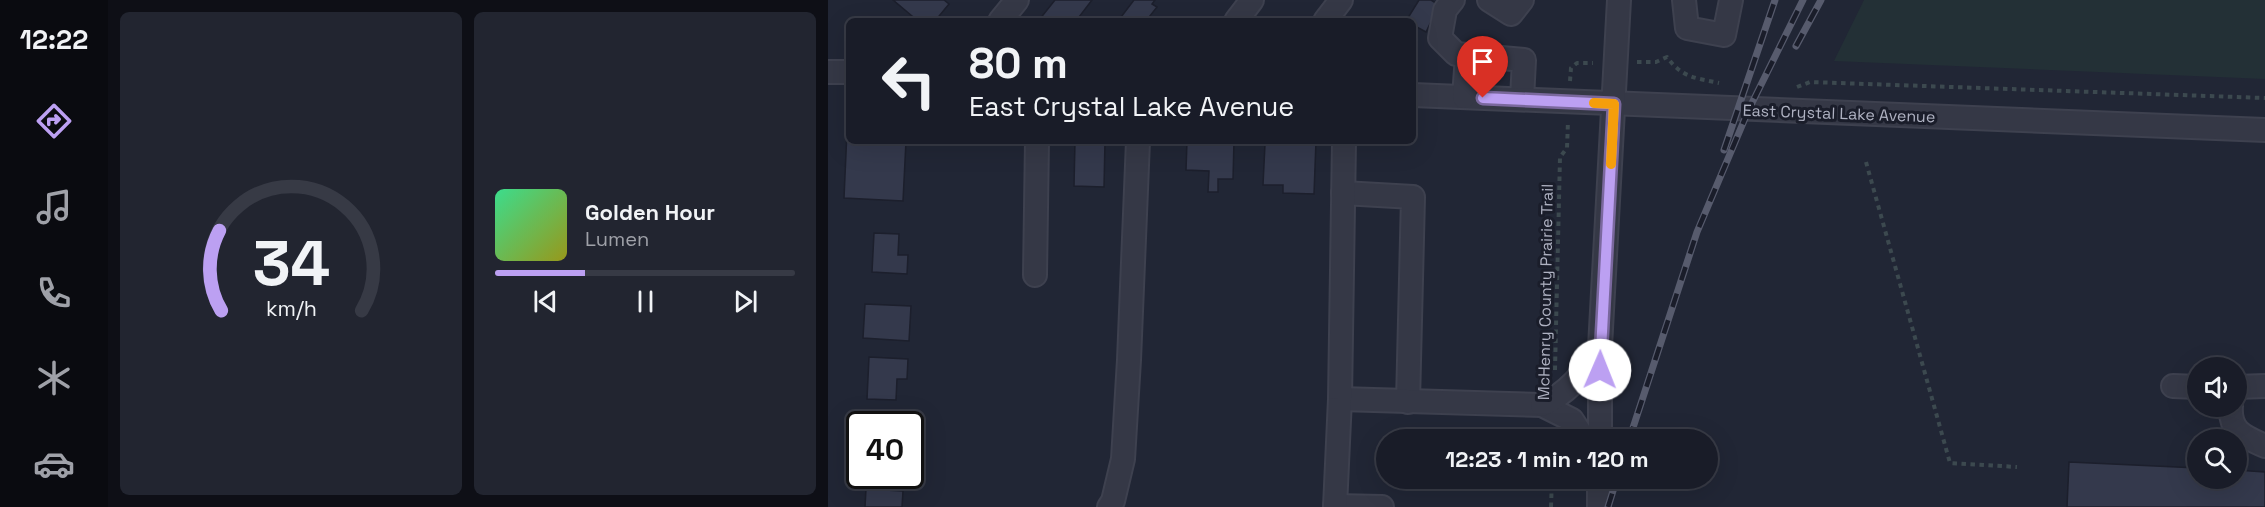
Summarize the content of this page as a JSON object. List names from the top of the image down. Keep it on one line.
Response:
{"streets":{"street":["East Crystal Lake Avenue"],"path":["McHenry County Prairie Trail"]},"page":{"tabs":"12:22","turn":["80 m","East Crystal Lake Avenue"],"song":["Golden Hour","Lumen"],"limit":"40","trip":"12:23 · 1 min · 120 m","gauge":["34","km/h"]}}
